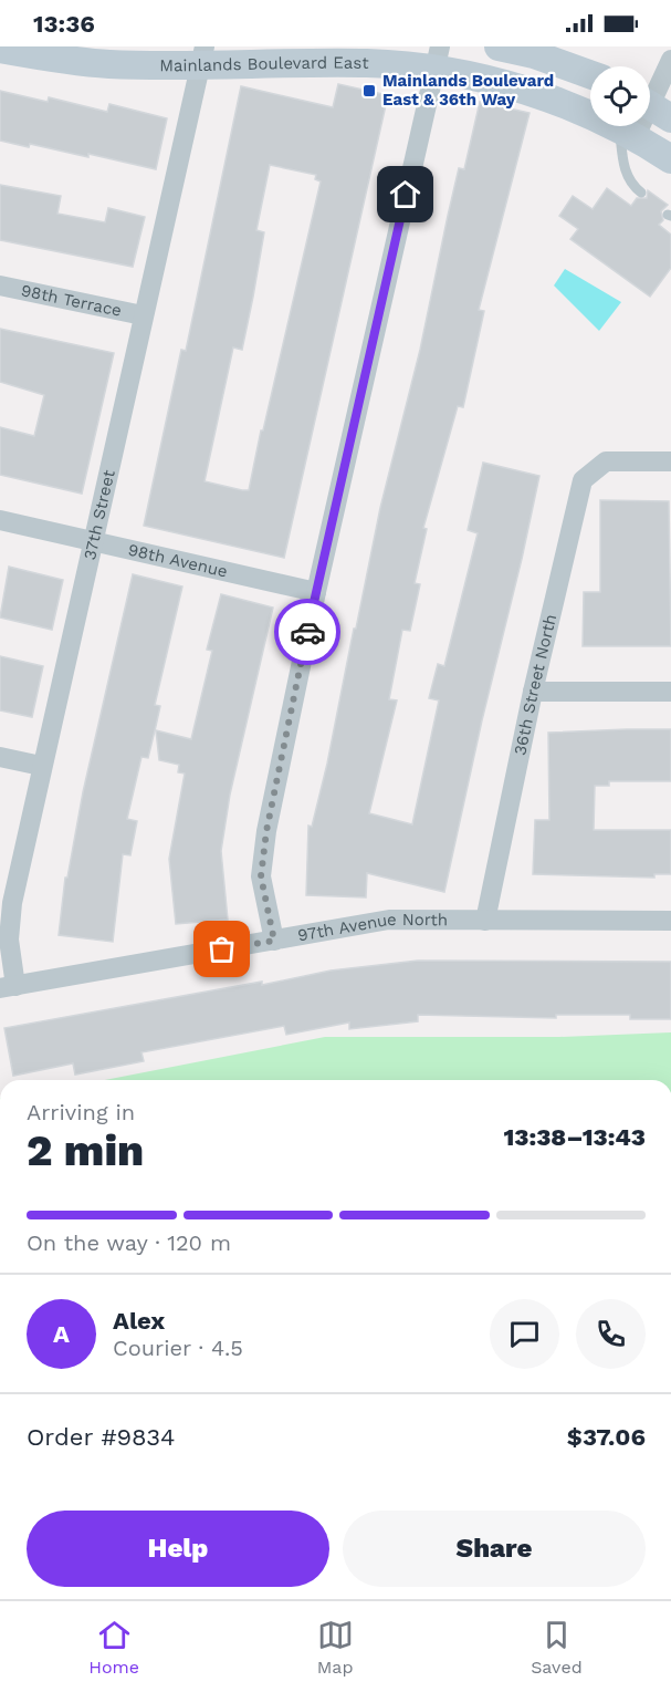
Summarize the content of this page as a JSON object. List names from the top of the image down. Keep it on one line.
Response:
{"streets":{"street":["Mainlands Boulevard East","98th Terrace","37th Street","98th Avenue","36th Street North","97th Avenue North"]},"crossings":[["Mainlands Boulevard East","37th Street"],["98th Terrace","37th Street"],["37th Street","98th Avenue"],["37th Street","97th Avenue North"],["36th Street North","97th Avenue North"]],"places":{"transit":["Mainlands Boulevard East & 36th Way"]},"page":{"status":"13:36","heading":["2 min","Arriving in","13:38–13:43"],"panel":["Alex","Courier · 4.5","Order #9834","$37.06"],"bar":"On the way · 120 m","round":"A","buttons":["Help","Share"],"tabs":["Home","Map","Saved"]}}
